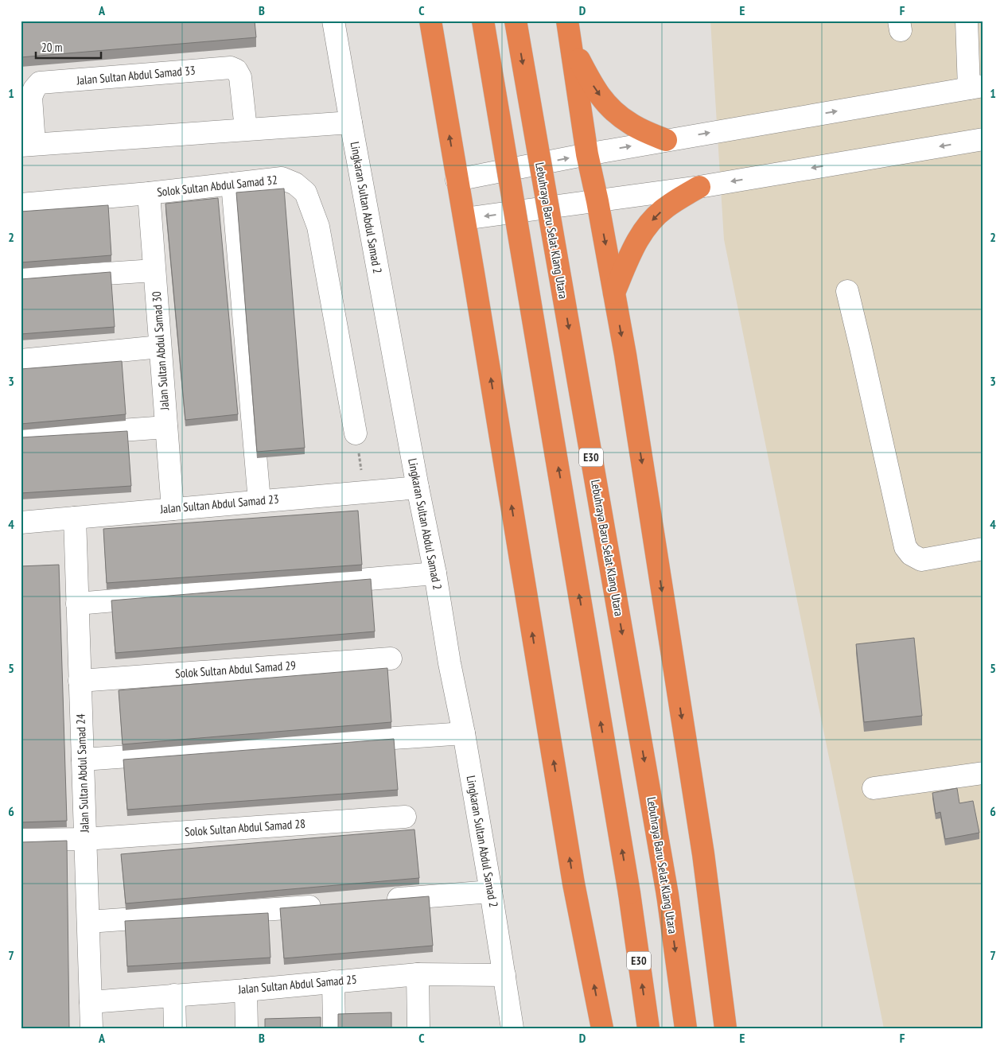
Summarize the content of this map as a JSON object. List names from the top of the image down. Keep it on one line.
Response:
{"streets":{"highway":["Lebuhraya Baru Selat Klang Utara","E30"],"street":["Jalan Sultan Abdul Samad 33","Solok Sultan Abdul Samad 32","Lingkaran Sultan Abdul Samad 2","Jalan Sultan Abdul Samad 30","Jalan Sultan Abdul Samad 23","Solok Sultan Abdul Samad 29","Jalan Sultan Abdul Samad 24","Solok Sultan Abdul Samad 28","Jalan Sultan Abdul Samad 25"]},"crossings":[["Jalan Sultan Abdul Samad 33","Lingkaran Sultan Abdul Samad 2"],["Solok Sultan Abdul Samad 32","Jalan Sultan Abdul Samad 30"],["Lingkaran Sultan Abdul Samad 2","Jalan Sultan Abdul Samad 23"],["Lingkaran Sultan Abdul Samad 2","Jalan Sultan Abdul Samad 25"],["Jalan Sultan Abdul Samad 30","Jalan Sultan Abdul Samad 23"],["Jalan Sultan Abdul Samad 23","Jalan Sultan Abdul Samad 24"],["Solok Sultan Abdul Samad 29","Jalan Sultan Abdul Samad 24"],["Jalan Sultan Abdul Samad 24","Solok Sultan Abdul Samad 28"],["Jalan Sultan Abdul Samad 24","Jalan Sultan Abdul Samad 25"]],"scale_bar":"20 m","grid":{"columns":["A","B","C","D","E","F"],"rows":["1","2","3","4","5","6","7"]}}
